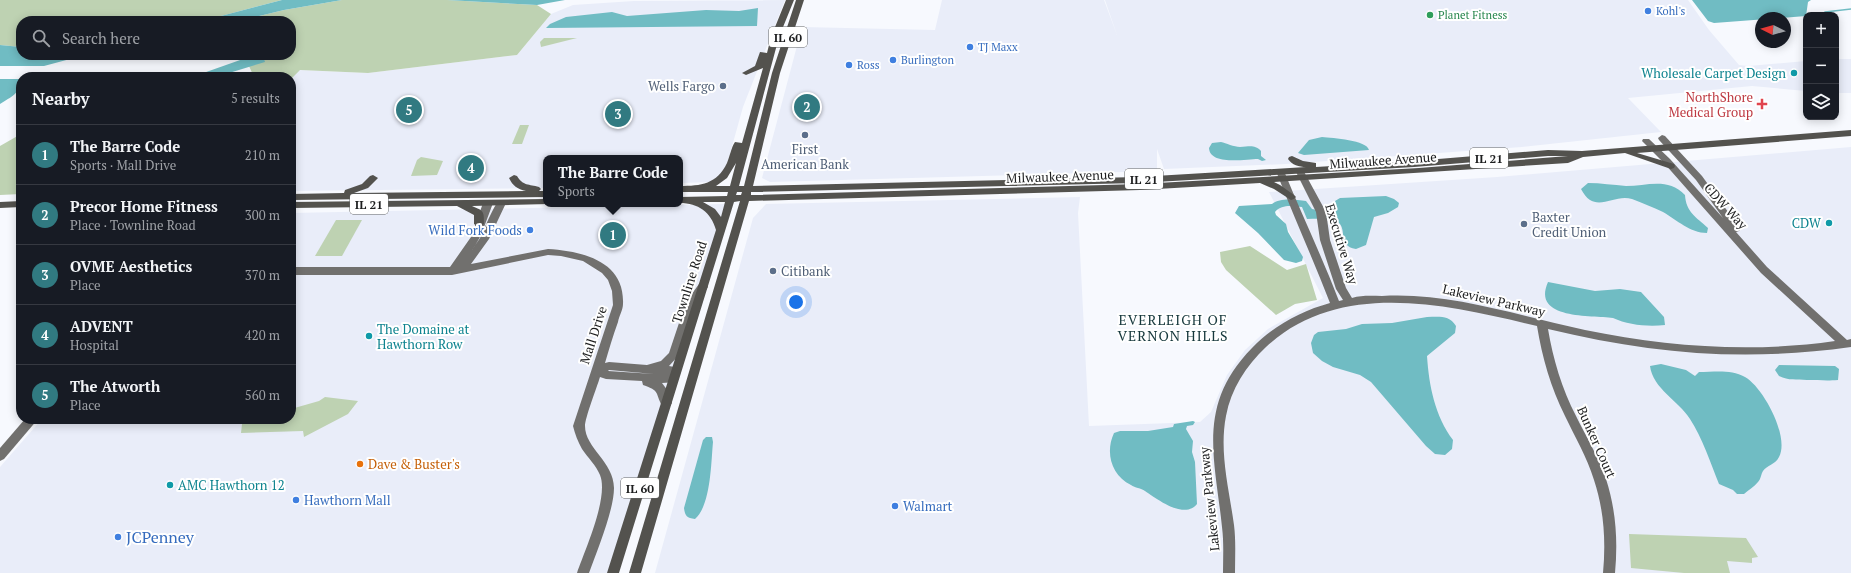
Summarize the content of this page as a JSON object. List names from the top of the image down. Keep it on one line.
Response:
{"streets":{"main road":["IL 60","IL 21","Milwaukee Avenue","Townline Road"],"street":["CDW Way","Executive Way","Lakeview Parkway","Mall Drive","Bunker Court"]},"crossings":[["IL 60","Milwaukee Avenue"],["Milwaukee Avenue","CDW Way"],["Milwaukee Avenue","Executive Way"],["Milwaukee Avenue","Townline Road"],["CDW Way","Lakeview Parkway"],["Executive Way","Lakeview Parkway"],["Lakeview Parkway","Bunker Court"]],"districts":["EVERLEIGH OF VERNON HILLS"],"places":{"other":["Kohl's","Planet Fitness","TJ Maxx","Burlington","Ross","Wholesale Carpet Design","Wells Fargo","First American Bank","CDW","Baxter Credit Union","Wild Fork Foods","Citibank","The Domaine at Hawthorn Row","Dave & Buster's","AMC Hawthorn 12","Hawthorn Mall","Walmart","JCPenney"],"health":["NorthShore Medical Group"]},"north":"left","page":{"map_buttons":["+","−"],"search":"Search here","heading":["Nearby","5 results"],"pins":["2","5","3","4","1"],"list":[{"mark":"1","name":"The Barre Code","note":"Sports · Mall Drive","value":"210 m"},{"mark":"2","name":"Precor Home Fitness","note":"Place · Townline Road","value":"300 m"},{"mark":"3","name":"OVME Aesthetics","note":"Place","value":"370 m"},{"mark":"4","name":"ADVENT","note":"Hospital","value":"420 m"},{"mark":"5","name":"The Atworth","note":"Place","value":"560 m"}],"popup":["The Barre Code","Sports"]}}
